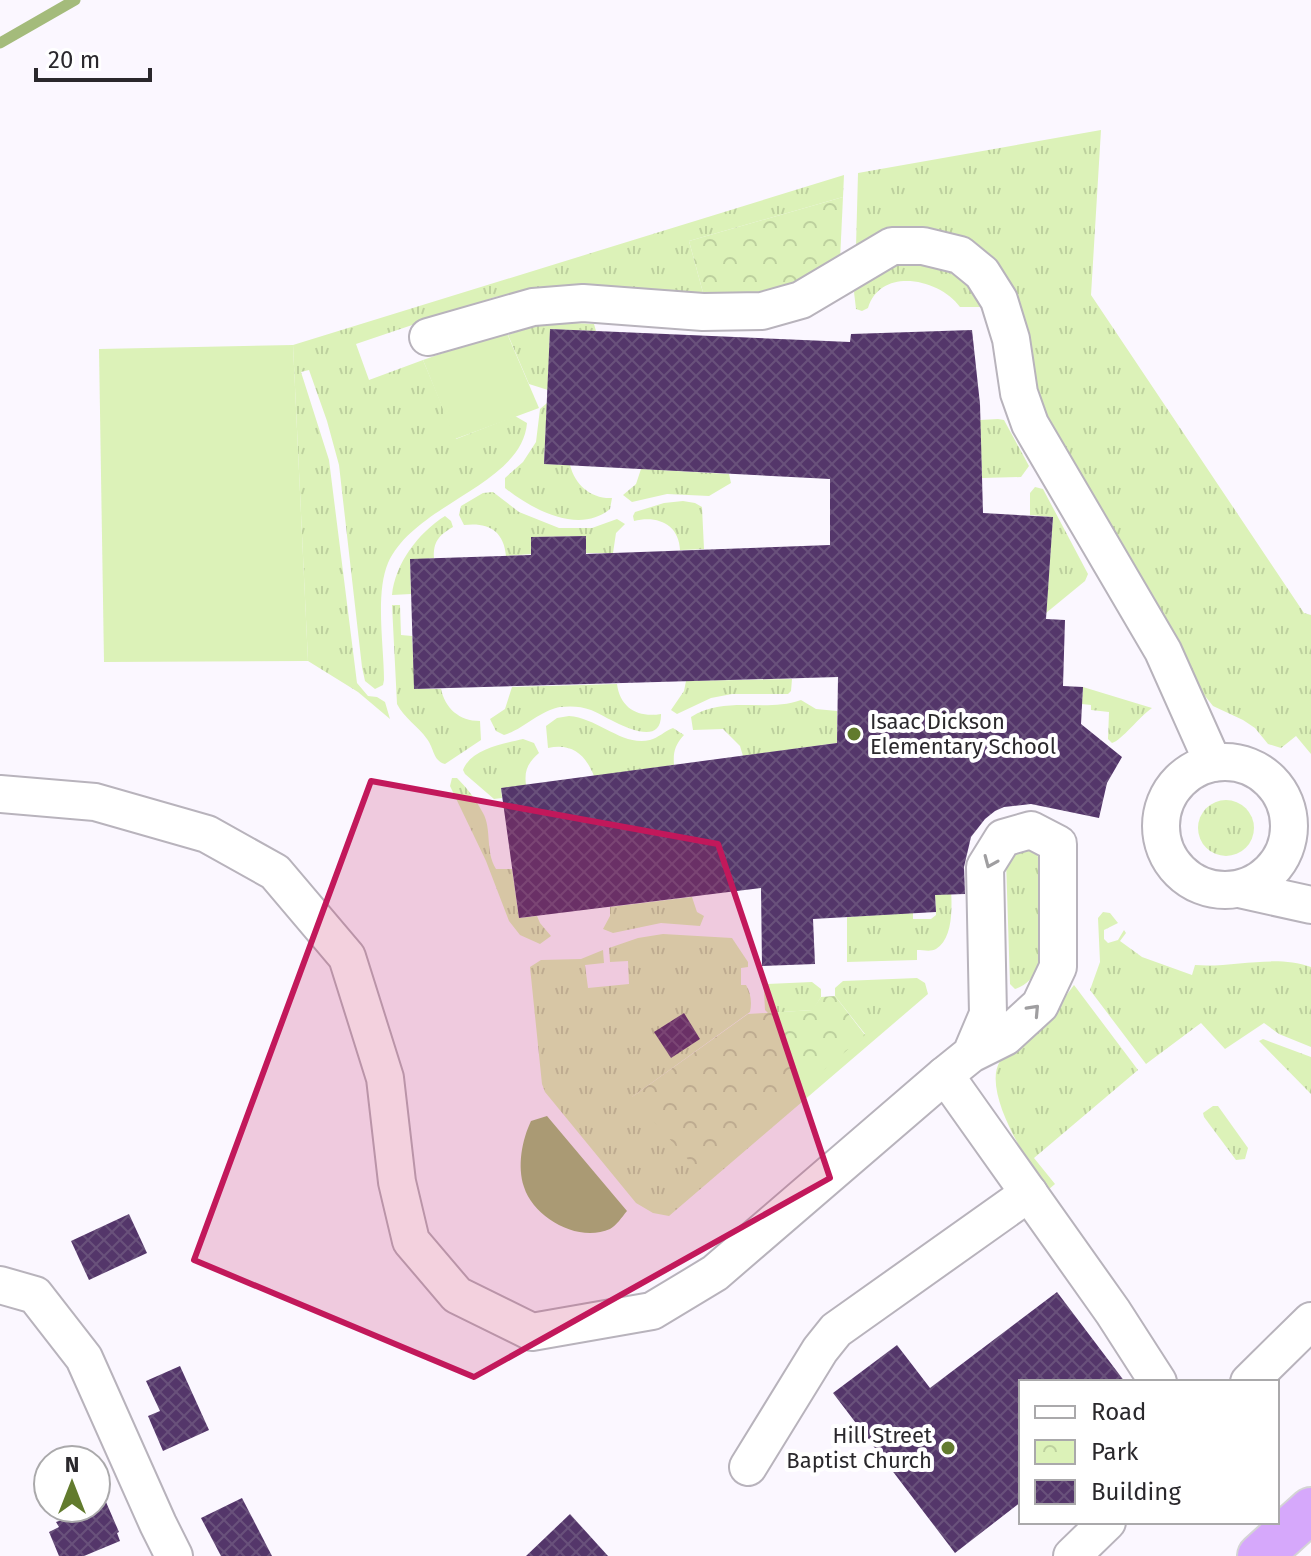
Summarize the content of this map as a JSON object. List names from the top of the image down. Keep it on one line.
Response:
{"places":["Isaac Dickson Elementary School","Hill Street Baptist Church"],"legend":["Road","Park","Building"],"scale_bar":"20 m","north":"top"}
